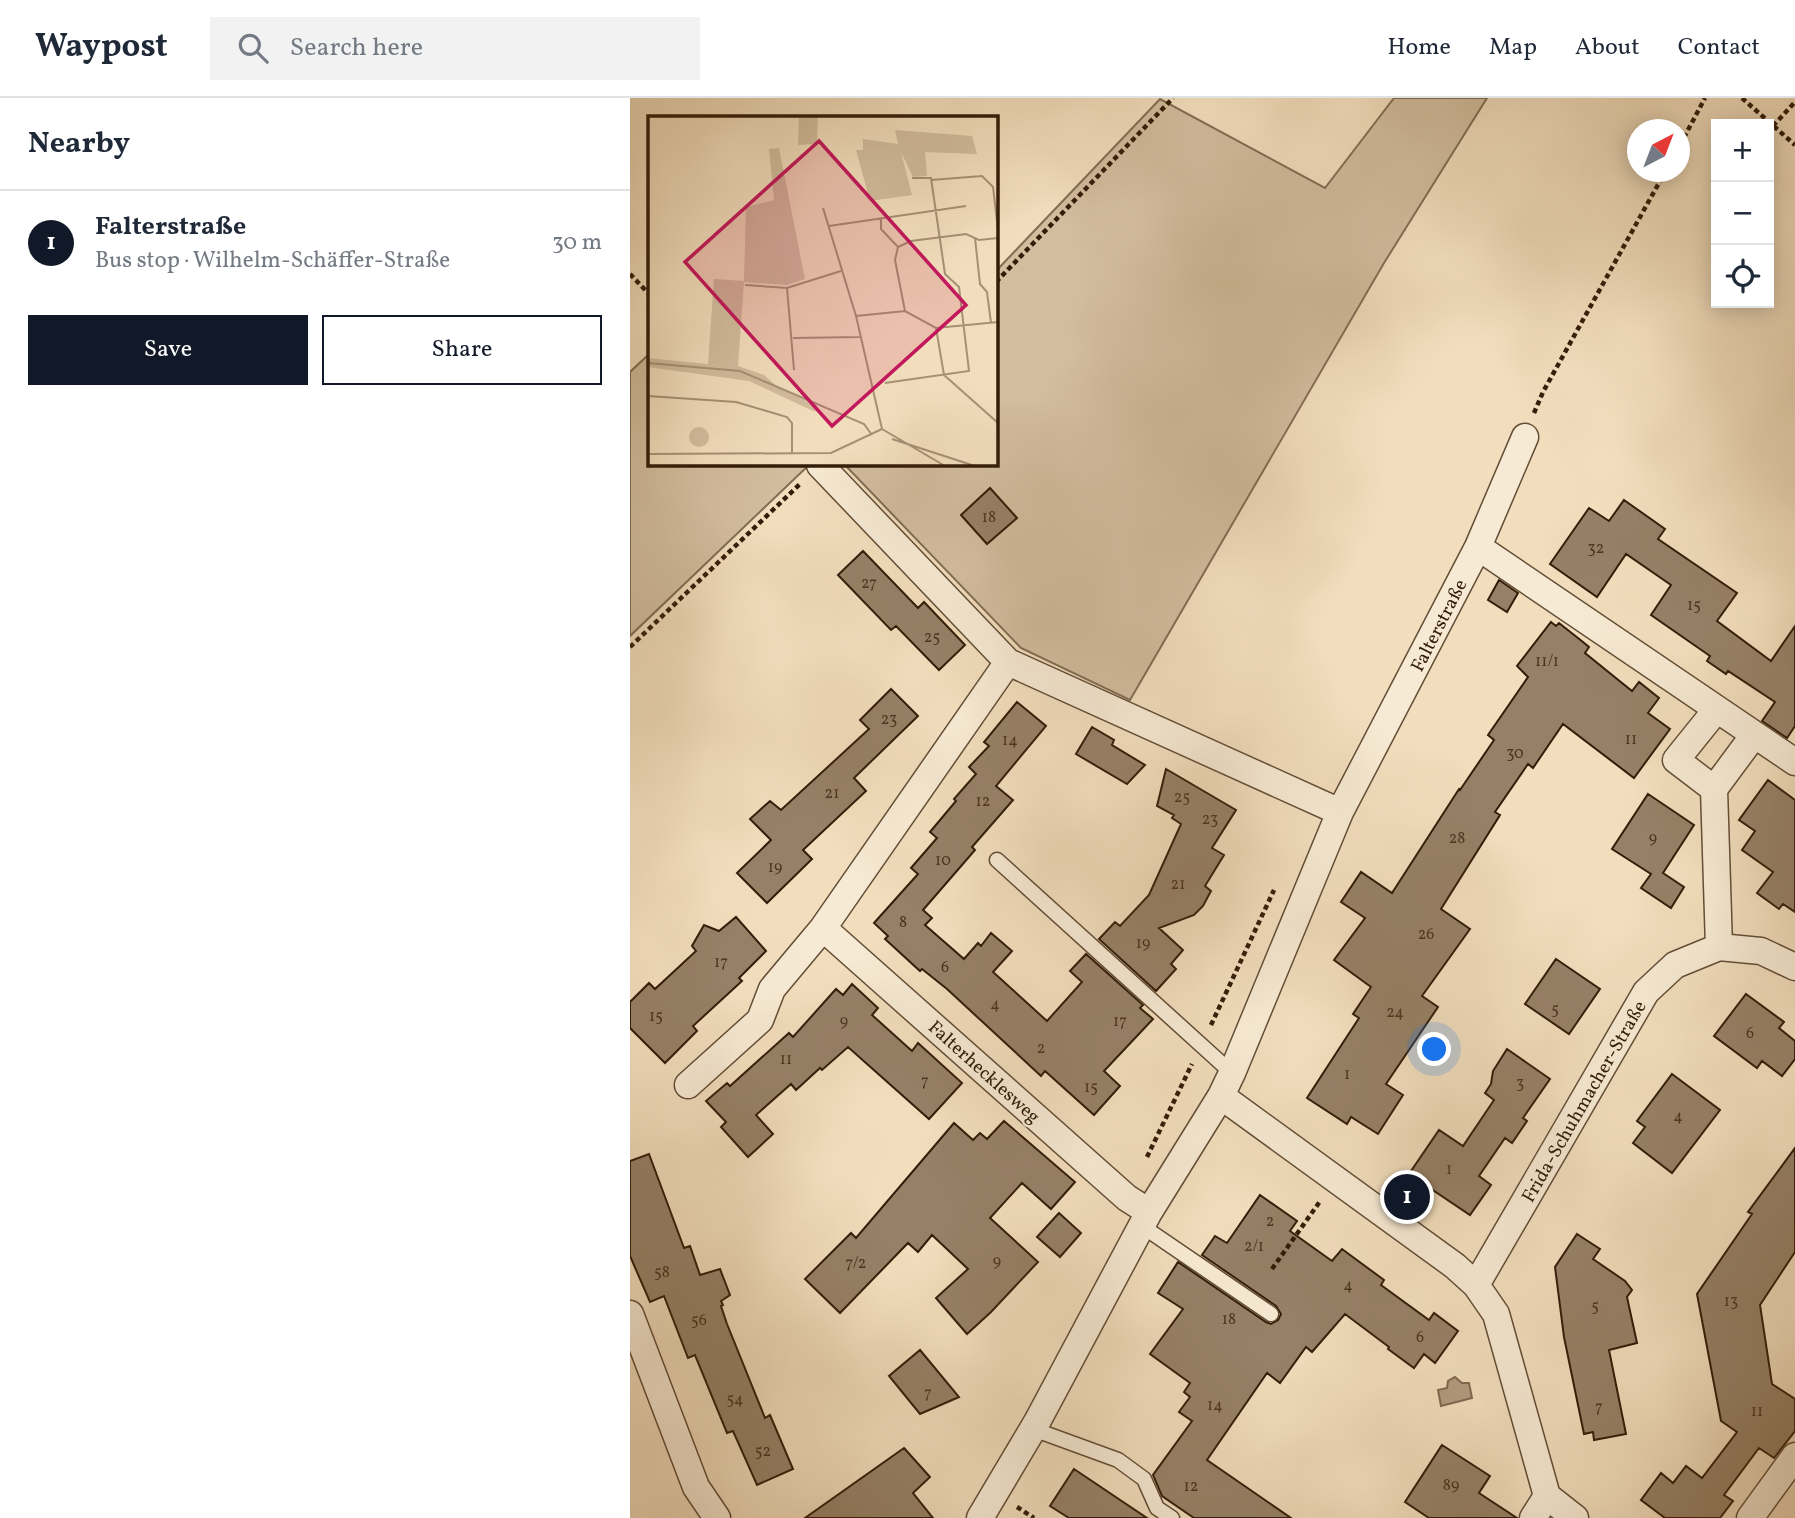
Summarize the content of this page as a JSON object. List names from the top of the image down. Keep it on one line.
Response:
{"streets":{"street":["Falterstraße","Falterhecklesweg","Frida-Schuhmacher-Straße"]},"crossings":[["Falterstraße","Falterhecklesweg"]],"house_numbers":["18","32","27","15","25","11/1","23","11","14","30","21","25","12","23","28","9","10","19","21","8","26","19","17","6","4","5","24","15","9","17","6","2","11","1","7","3","15","4","1","2","2/1","9","7/2","58","4","13","5","18","56","6","7","54","14","7","11","52","89","12"],"north":"top right","page":{"header":"Waypost","search":"Search here","nav":["Home","Map","About","Contact"],"heading":"Nearby","map_buttons":["+","−"],"list":[{"mark":"1","name":"Falterstraße","note":"Bus stop · Wilhelm-Schäffer-Straße","value":"30 m"}],"buttons":["Save","Share"],"pins":"1"}}
